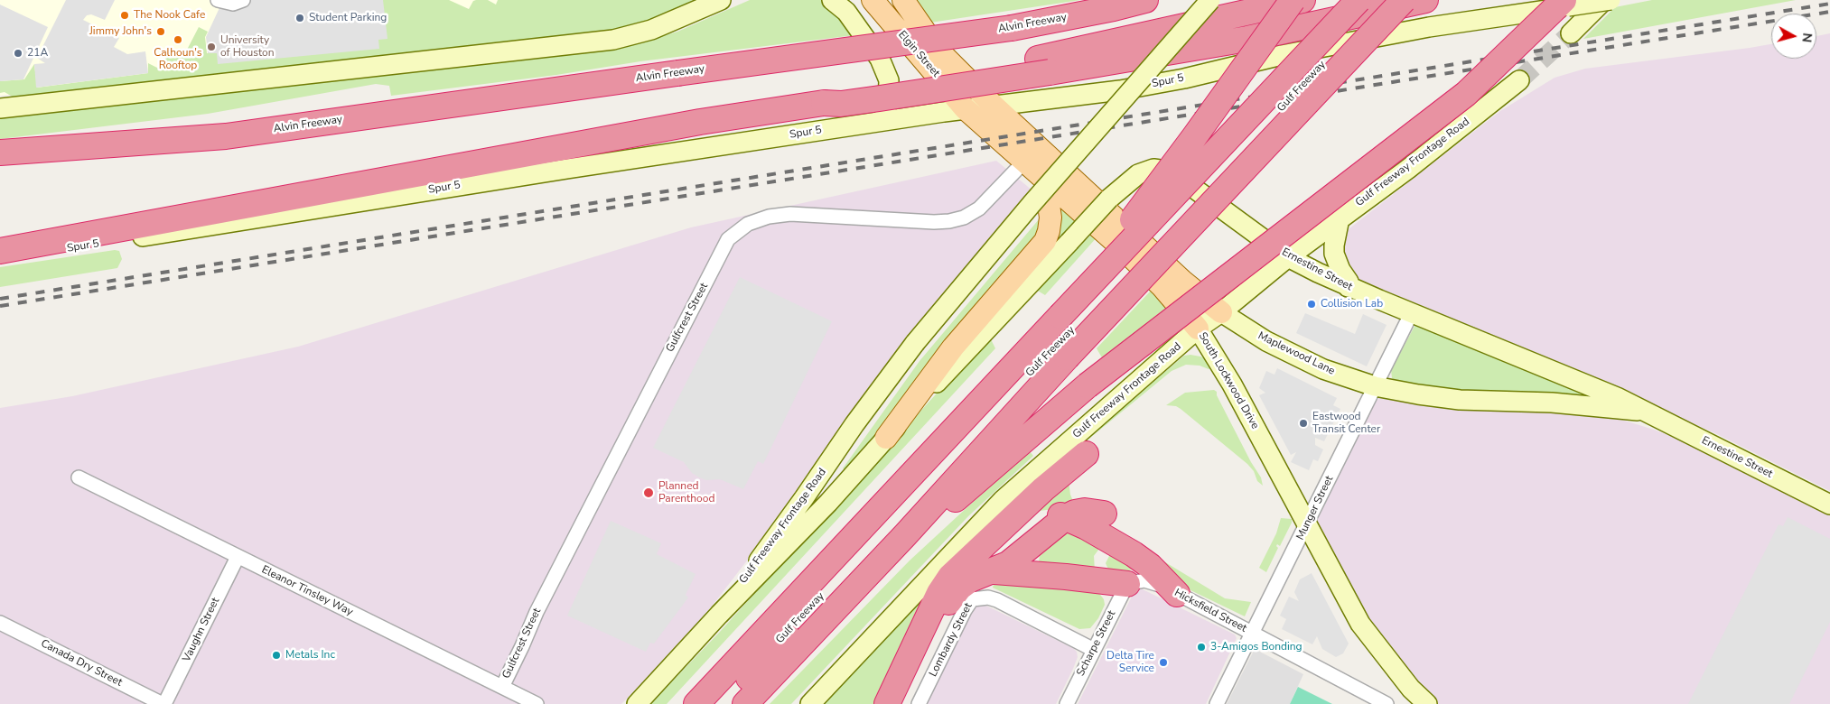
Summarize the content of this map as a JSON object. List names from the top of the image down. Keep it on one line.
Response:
{"streets":{"highway":["Alvin Freeway","Spur 5","Gulf Freeway"],"main road":["Elgin Street","Gulf Freeway Frontage Road","Ernestine Street","Maplewood Lane","South Lockwood Drive"],"street":["Gulfcrest Street","Munger Street","Eleanor Tinsley Way","Hicksfield Street","Vaughn Street","Lombardy Street","Scharpe Street","Canada Dry Street"]},"crossings":[["Elgin Street","Spur 5"],["Elgin Street","South Lockwood Drive"],["Spur 5","South Lockwood Drive"],["Gulf Freeway Frontage Road","Ernestine Street"],["Gulf Freeway Frontage Road","Maplewood Lane"],["Gulf Freeway Frontage Road","South Lockwood Drive"],["Ernestine Street","Maplewood Lane"],["Ernestine Street","Munger Street"],["Gulfcrest Street","South Lockwood Drive"],["Gulfcrest Street","Eleanor Tinsley Way"],["Maplewood Lane","Munger Street"],["South Lockwood Drive","Munger Street"],["Munger Street","Hicksfield Street"],["Eleanor Tinsley Way","Vaughn Street"],["Hicksfield Street","Scharpe Street"],["Vaughn Street","Canada Dry Street"],["Lombardy Street","Scharpe Street"]],"places":["The Nook Cafe","Student Parking","Jimmy John's","Calhoun's Rooftop","University of Houston","21A","Collision Lab","Eastwood Transit Center","Planned Parenthood","3-Amigos Bonding","Metals Inc","Delta Tire Service"],"north":"right"}
